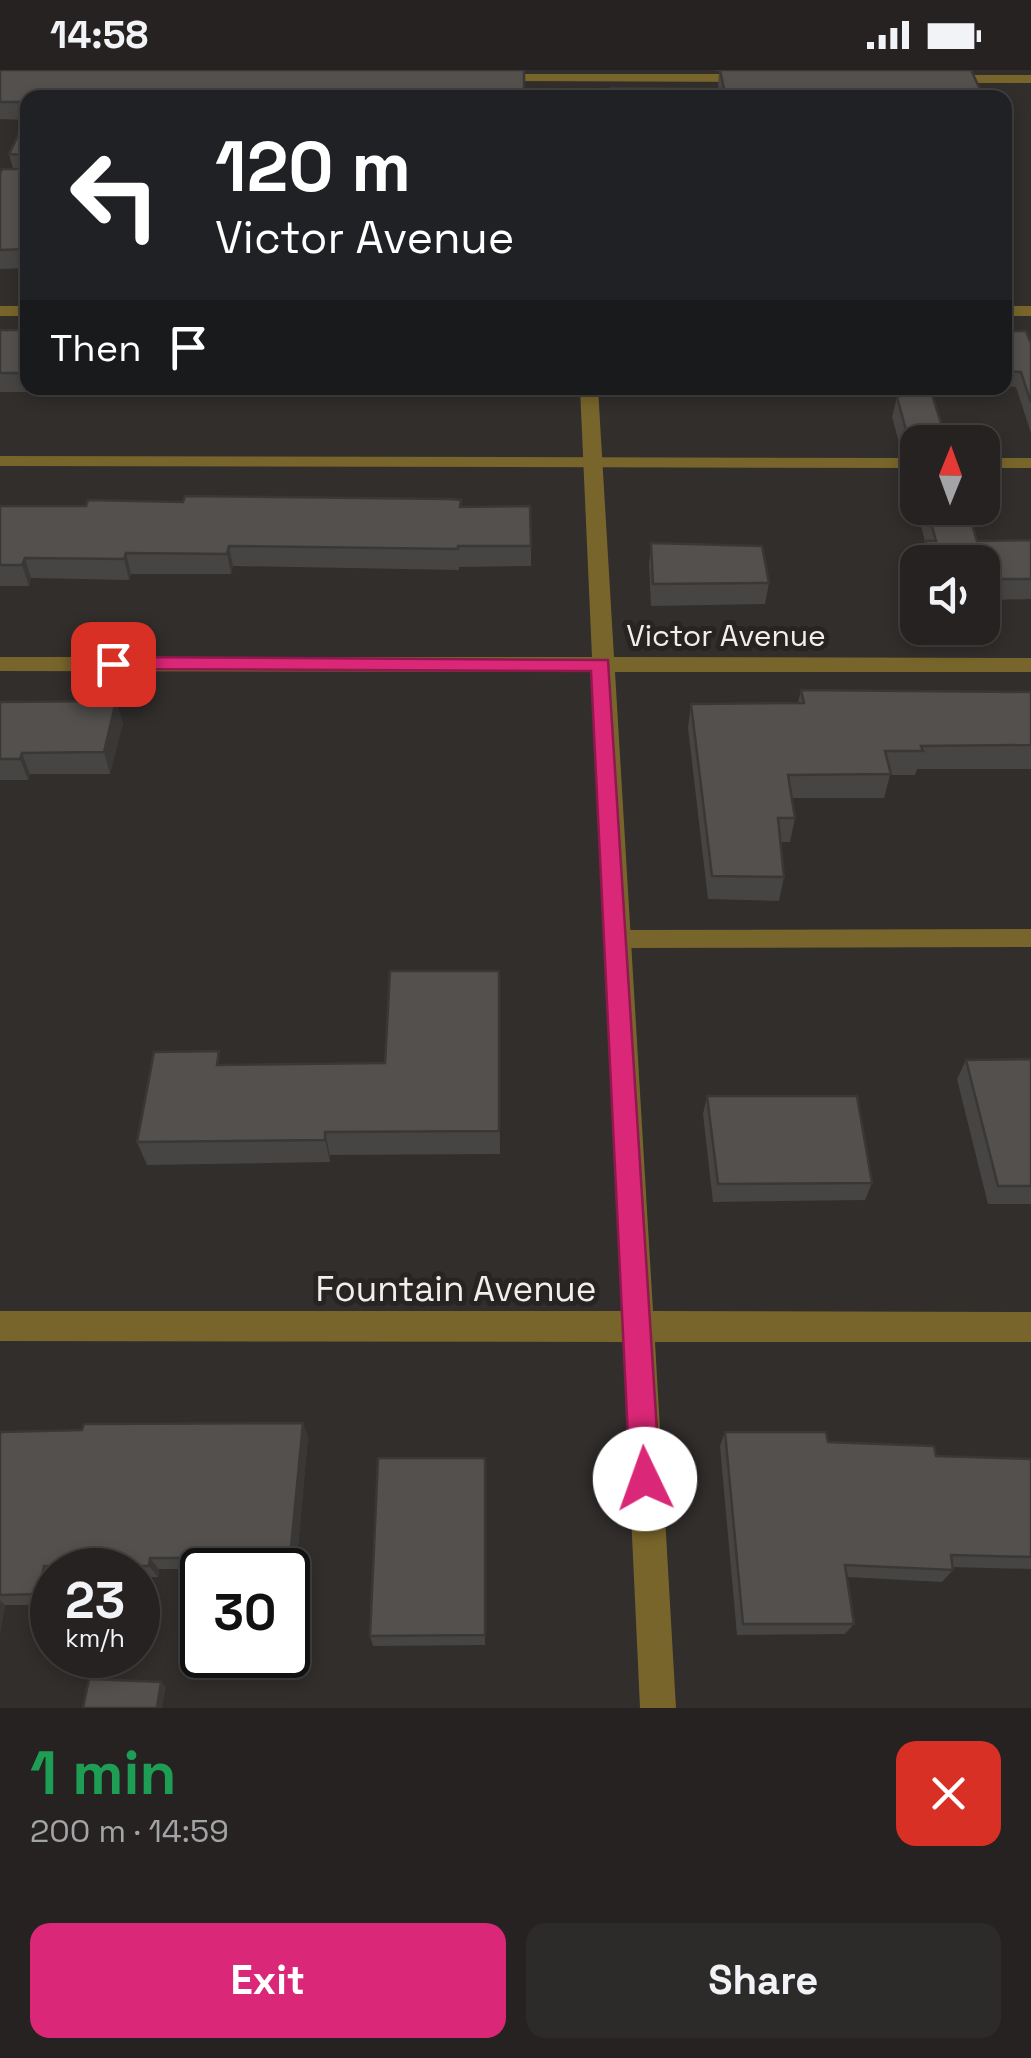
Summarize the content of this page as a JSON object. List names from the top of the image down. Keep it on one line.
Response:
{"streets":{"street":["Victor Avenue","Fountain Avenue"]},"north":"top","page":{"status":"14:58","turn":["120 m","Victor Avenue"],"then":"Then","speed":"23 km/h","limit":"30","heading":["1 min","200 m · 14:59"],"buttons":["Exit","Share"]}}
